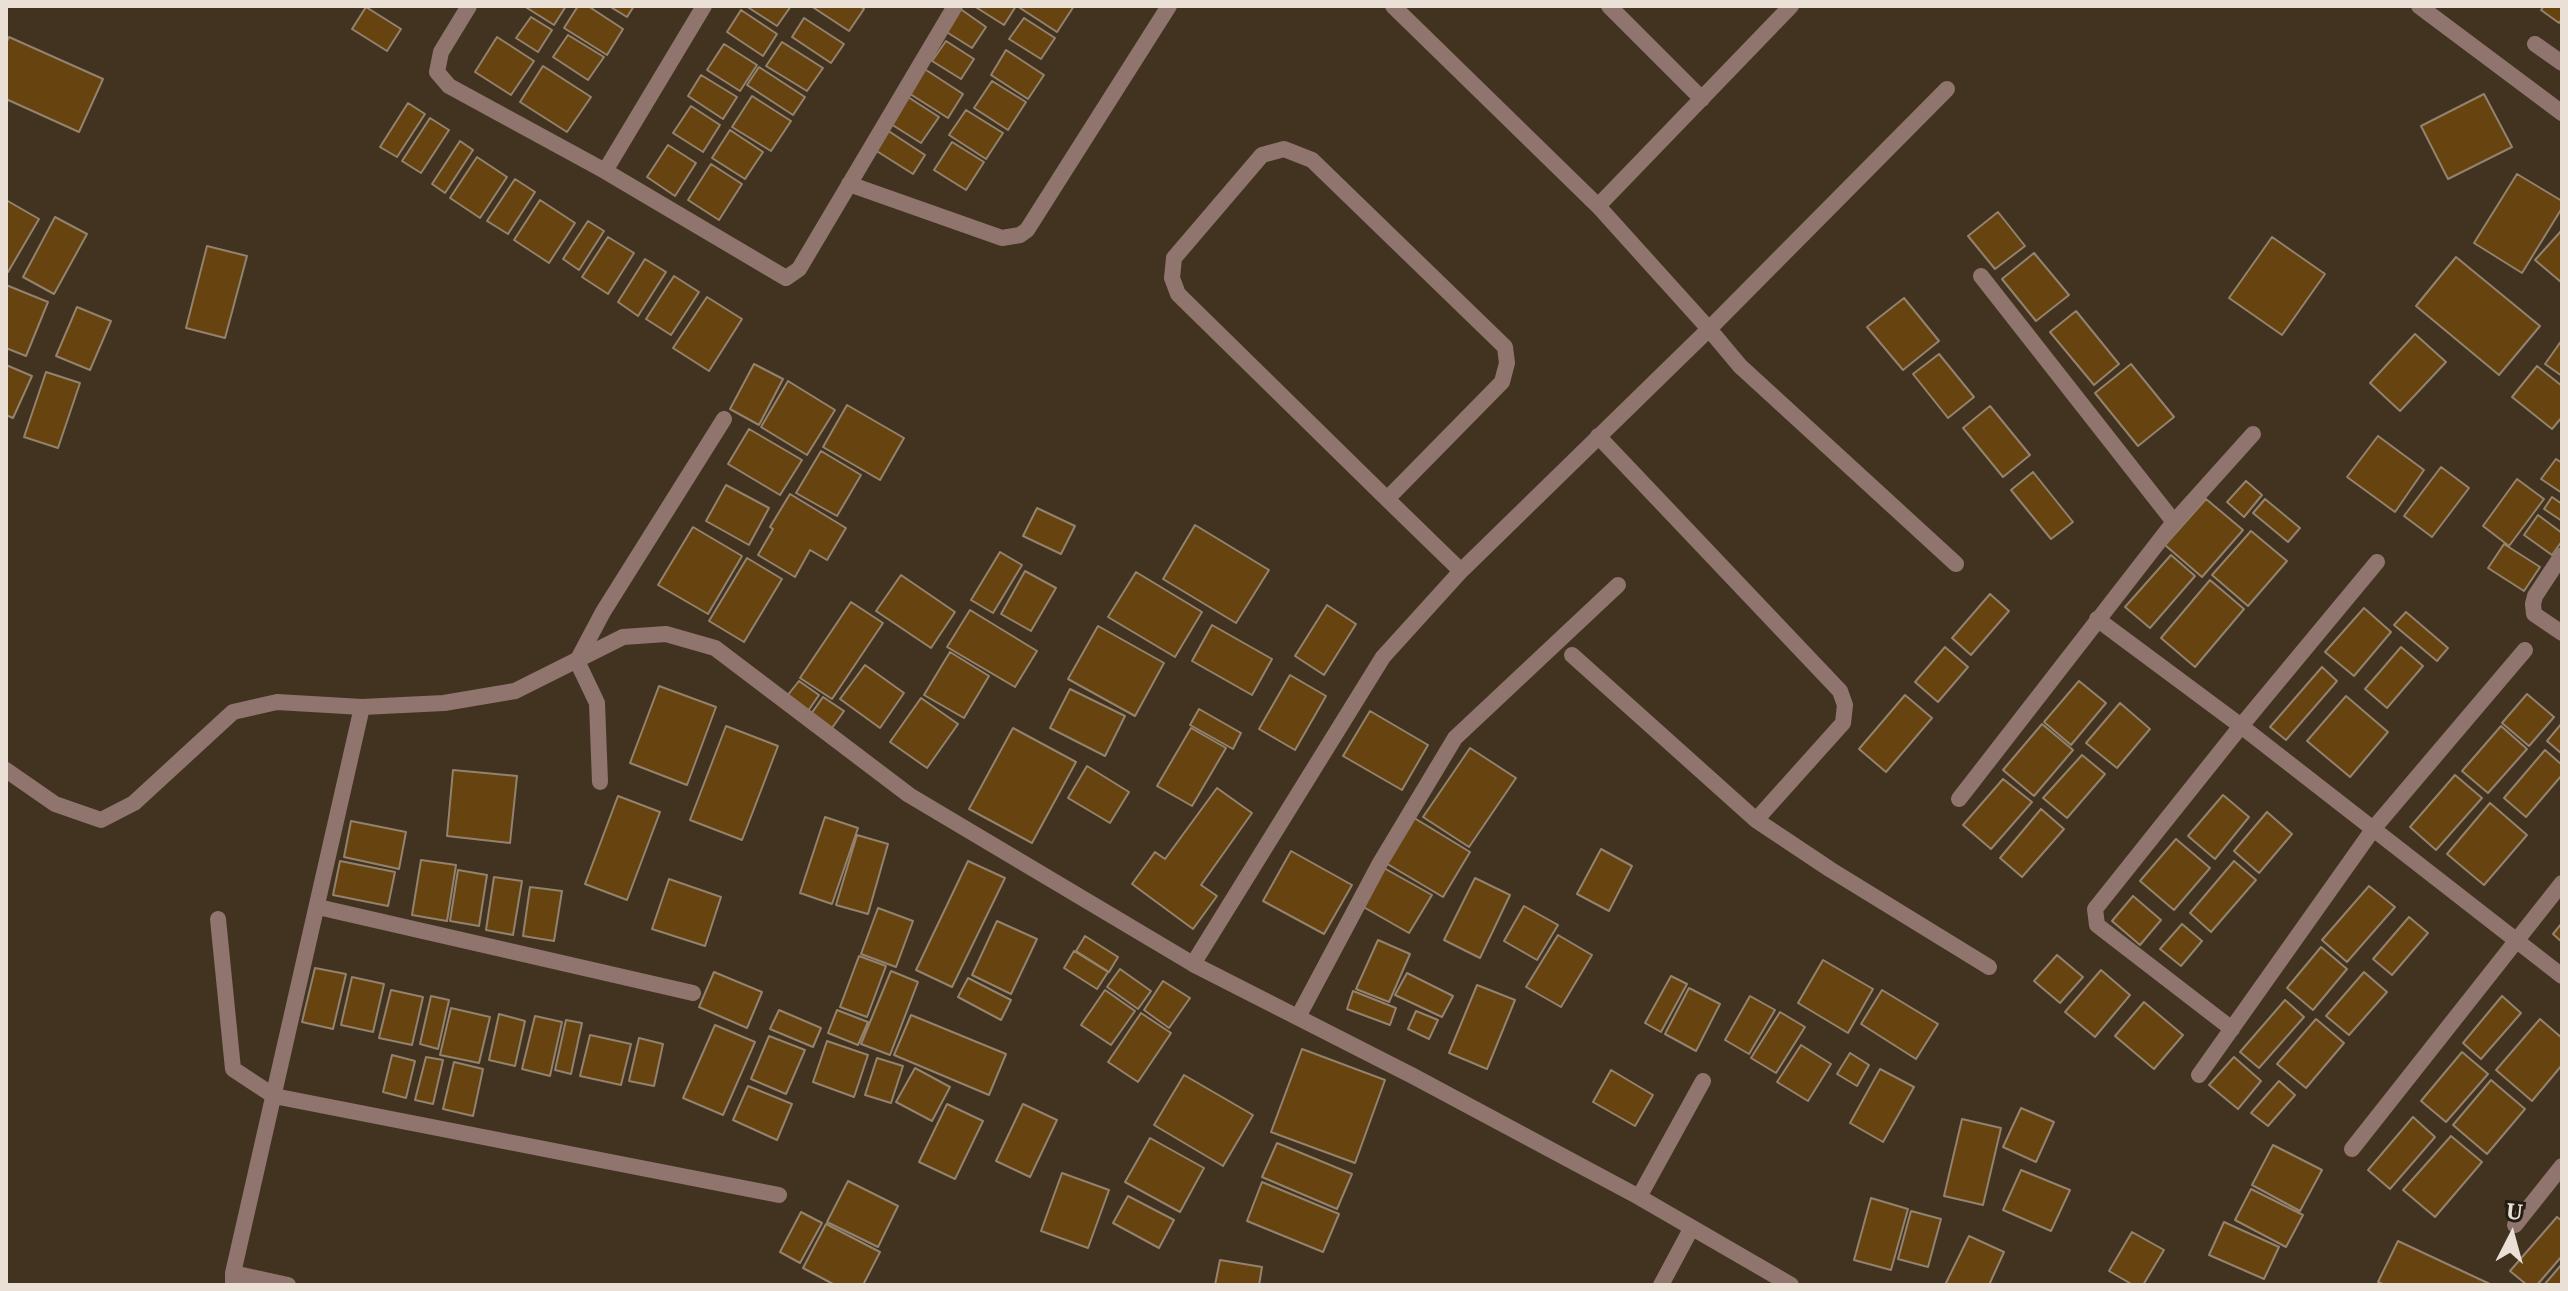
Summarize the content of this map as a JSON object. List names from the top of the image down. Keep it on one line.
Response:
{"north":"top"}
